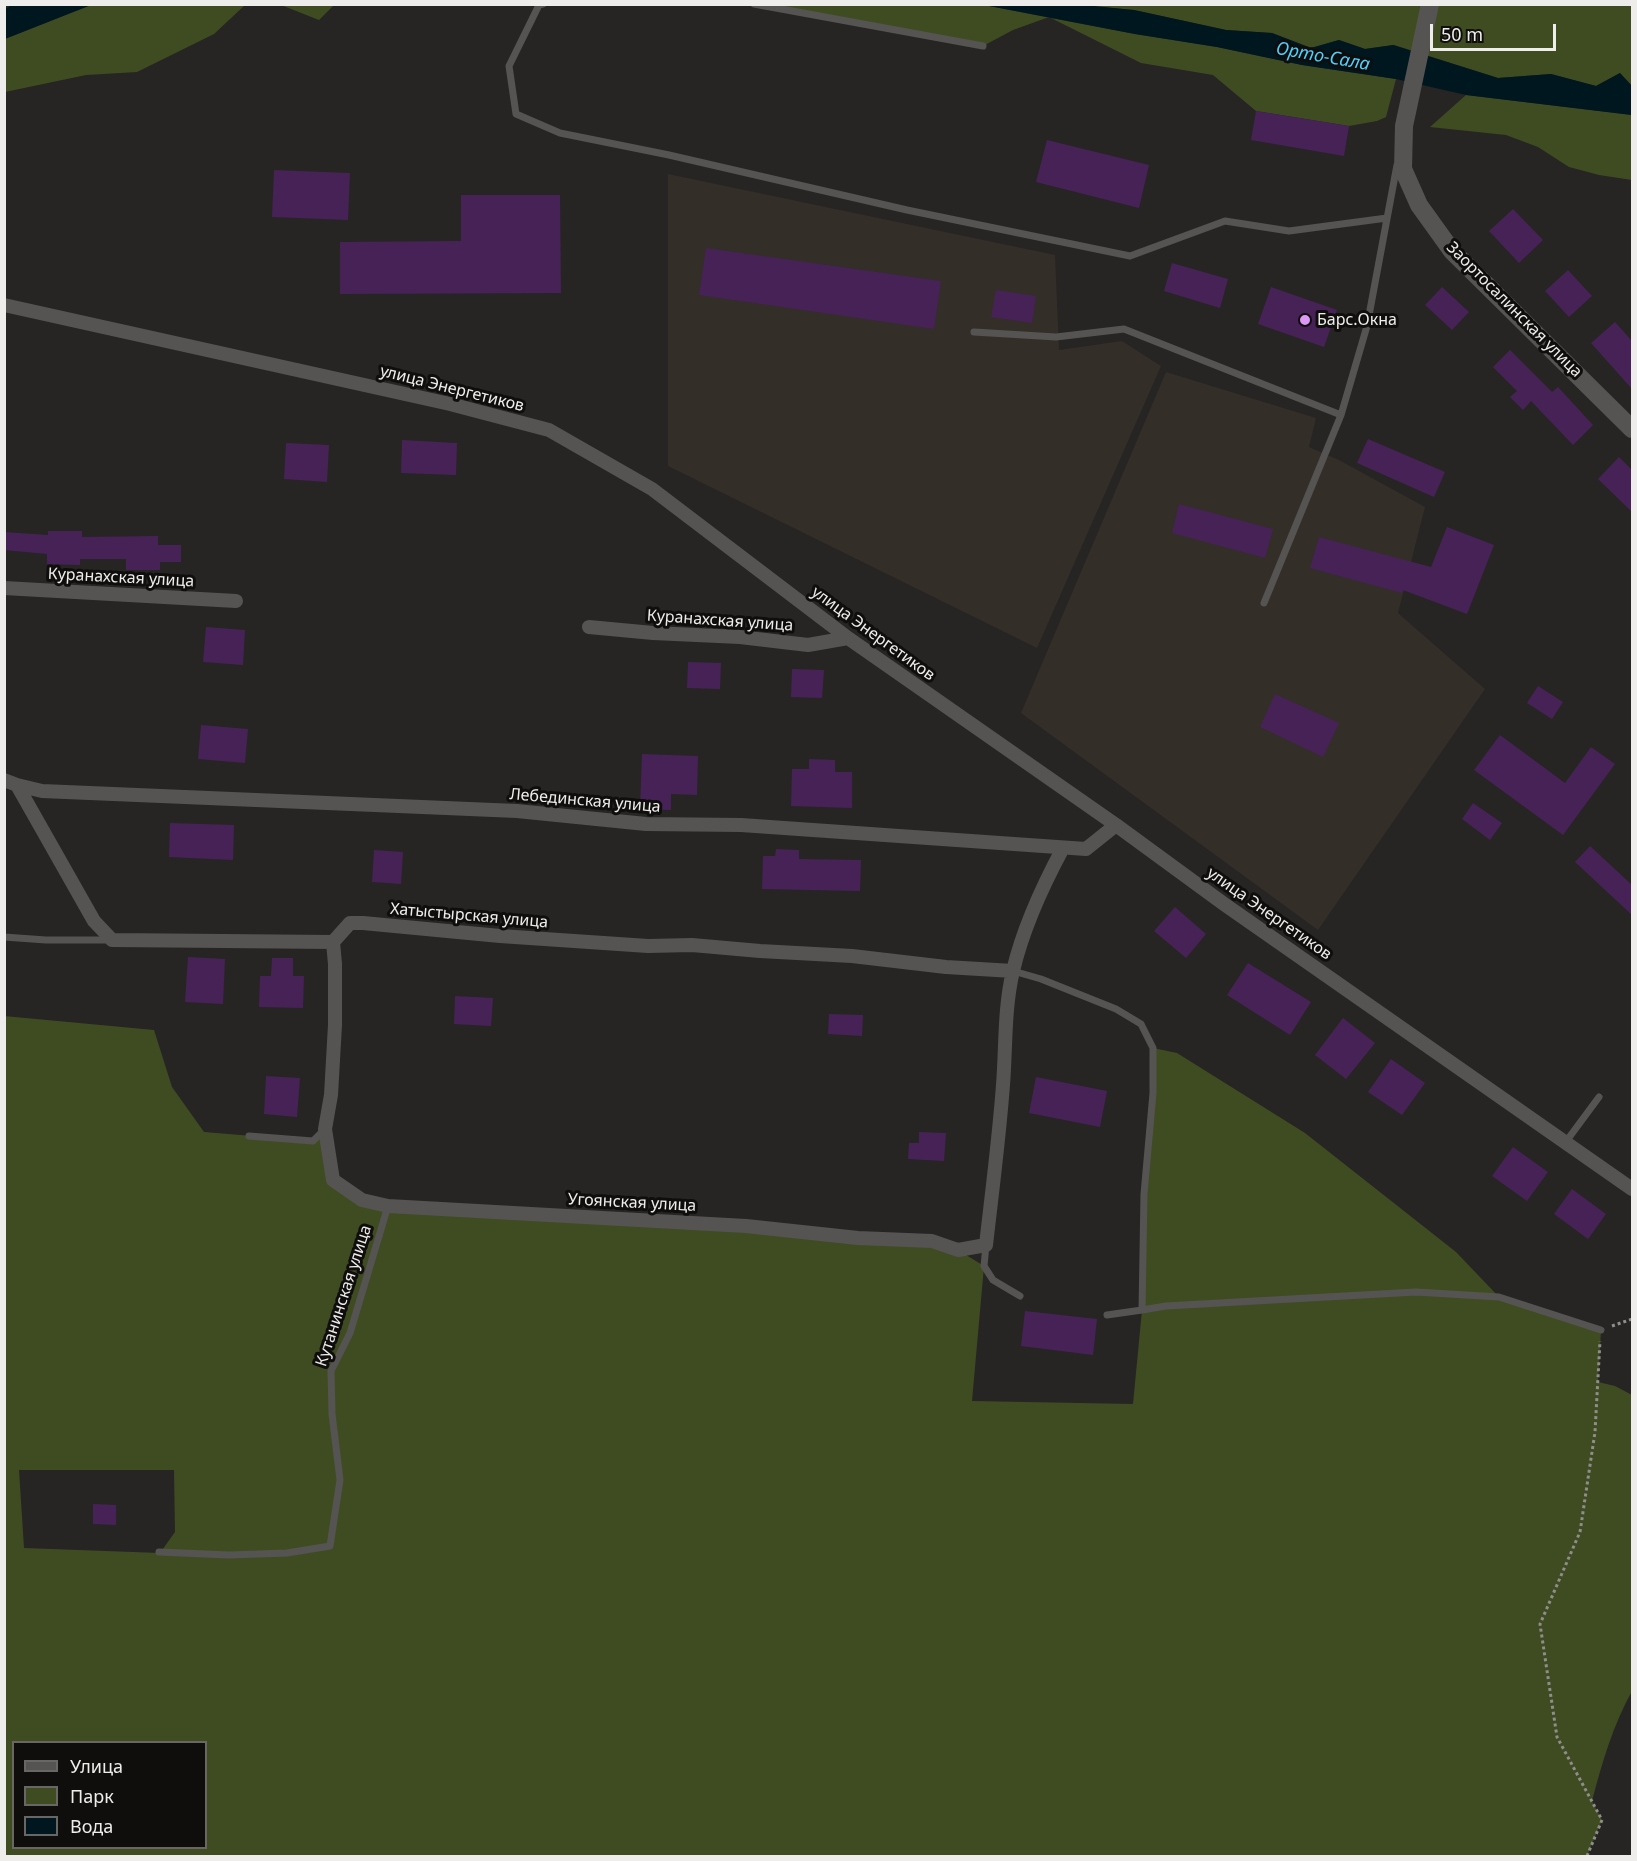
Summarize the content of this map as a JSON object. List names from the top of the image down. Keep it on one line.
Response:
{"streets":{"street":["Заортосалинская улица","улица Энергетиков","Куранахская улица","Лебединская улица","Хатыстырская улица","Угоянская улица"],"lane":["Кутанинская улица"]},"crossings":[["улица Энергетиков","Куранахская улица"],["улица Энергетиков","Лебединская улица"],["Хатыстырская улица","Угоянская улица"],["Угоянская улица","Кутанинская улица"]],"water":["Орто-Сала"],"places":["Барс.Окна"],"legend":["Улица","Парк","Вода"],"scale_bar":"50 m"}
